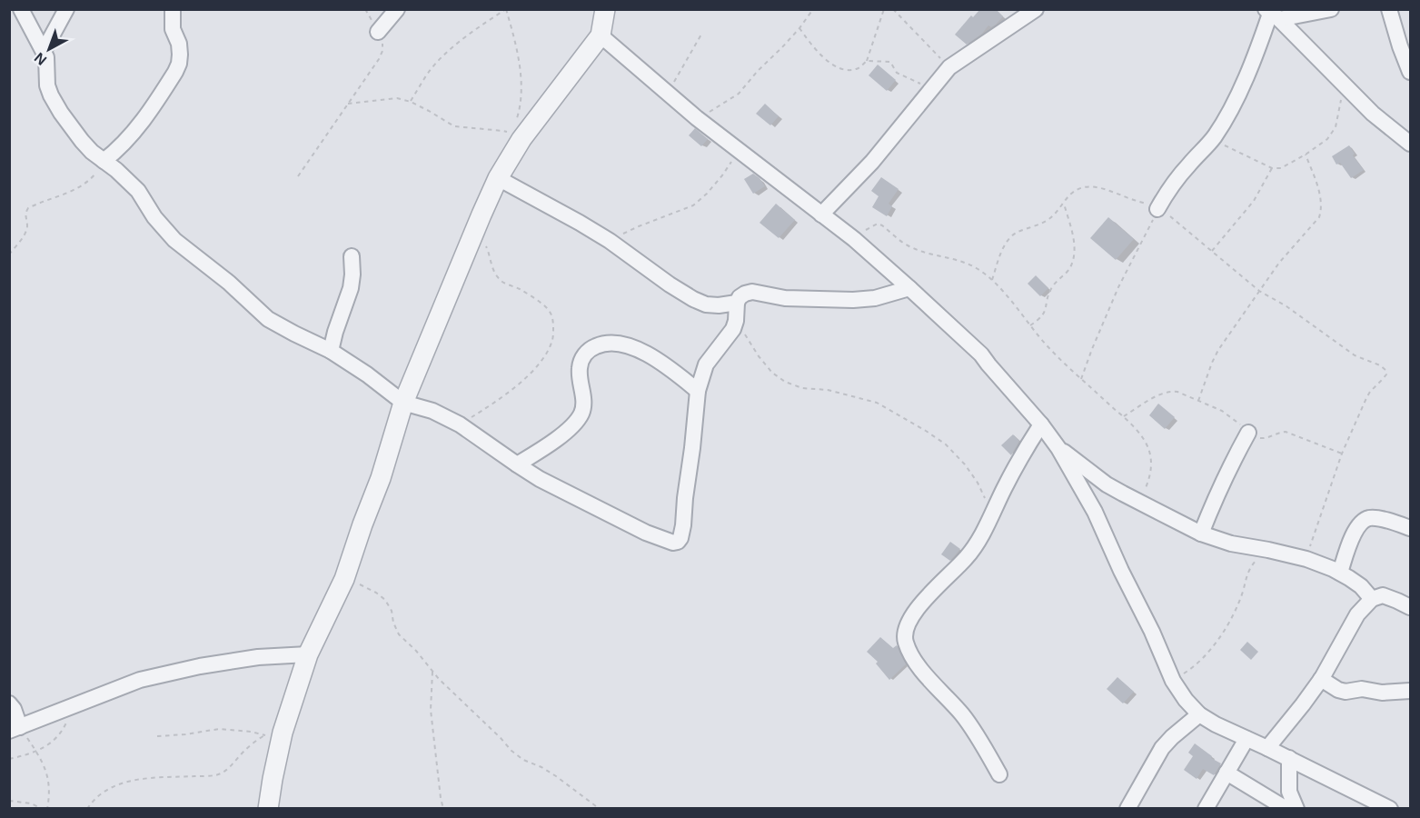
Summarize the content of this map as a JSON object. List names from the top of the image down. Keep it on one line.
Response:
{"north":"bottom left"}
